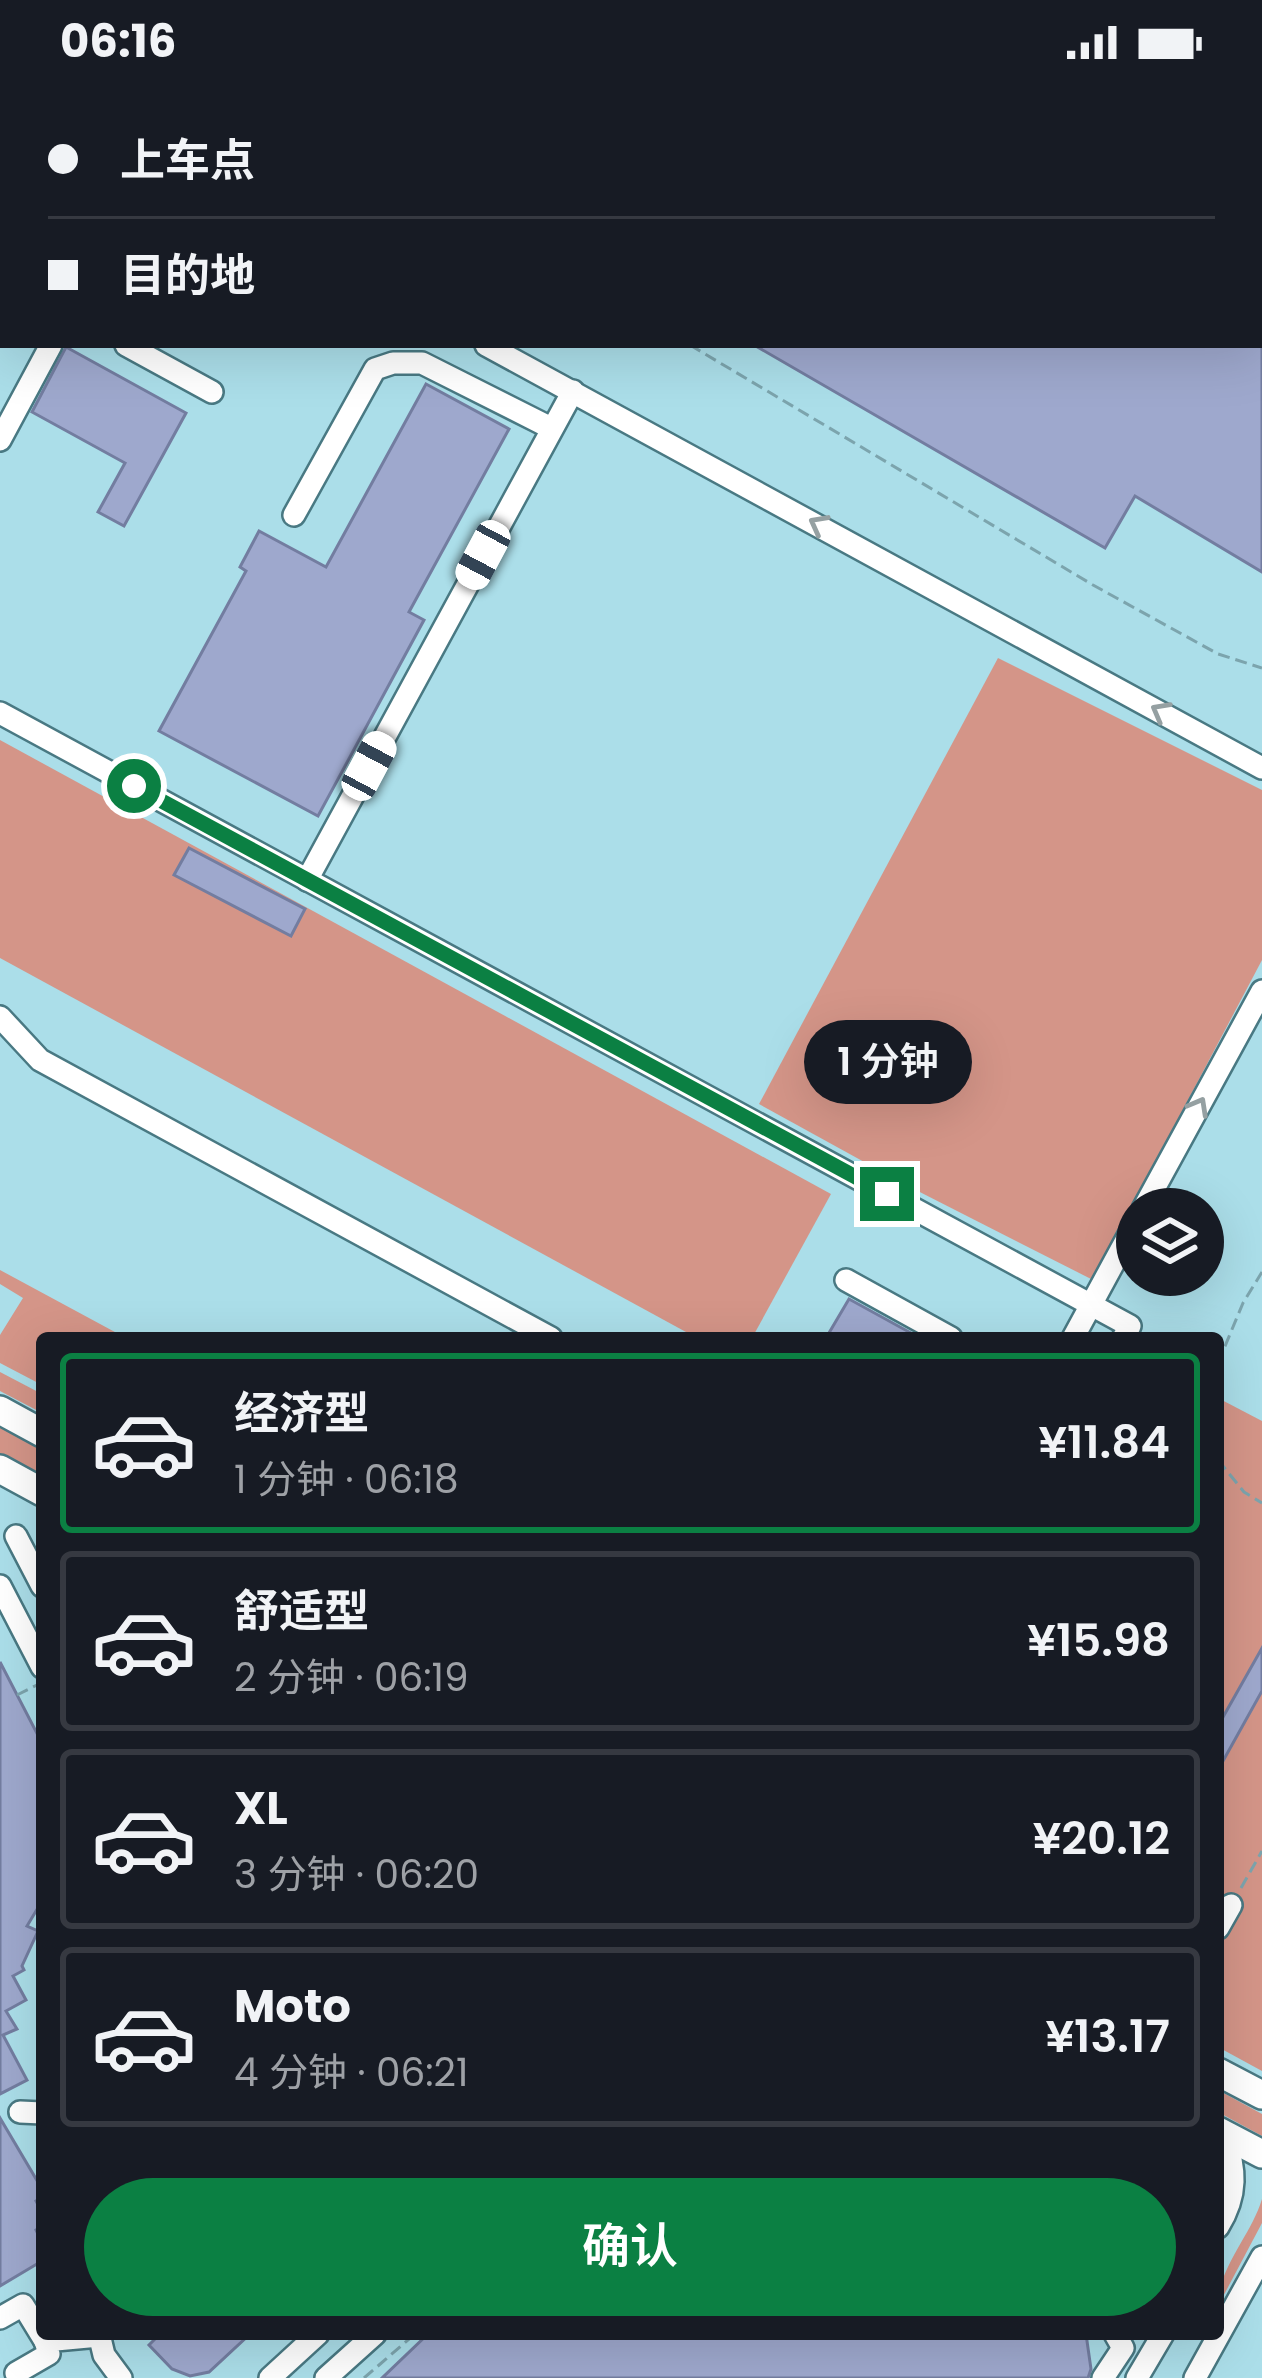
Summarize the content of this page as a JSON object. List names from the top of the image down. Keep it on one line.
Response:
{"page":{"status":"06:16","banner":["上车点","目的地"],"bubble":"1 分钟","list":[{"name":"经济型","note":"1 分钟 · 06:18","value":"¥11.84"},{"name":"舒适型","note":"2 分钟 · 06:19","value":"¥15.98"},{"name":"XL","note":"3 分钟 · 06:20","value":"¥20.12"},{"name":"Moto","note":"4 分钟 · 06:21","value":"¥13.17"}],"buttons":"确认"}}
